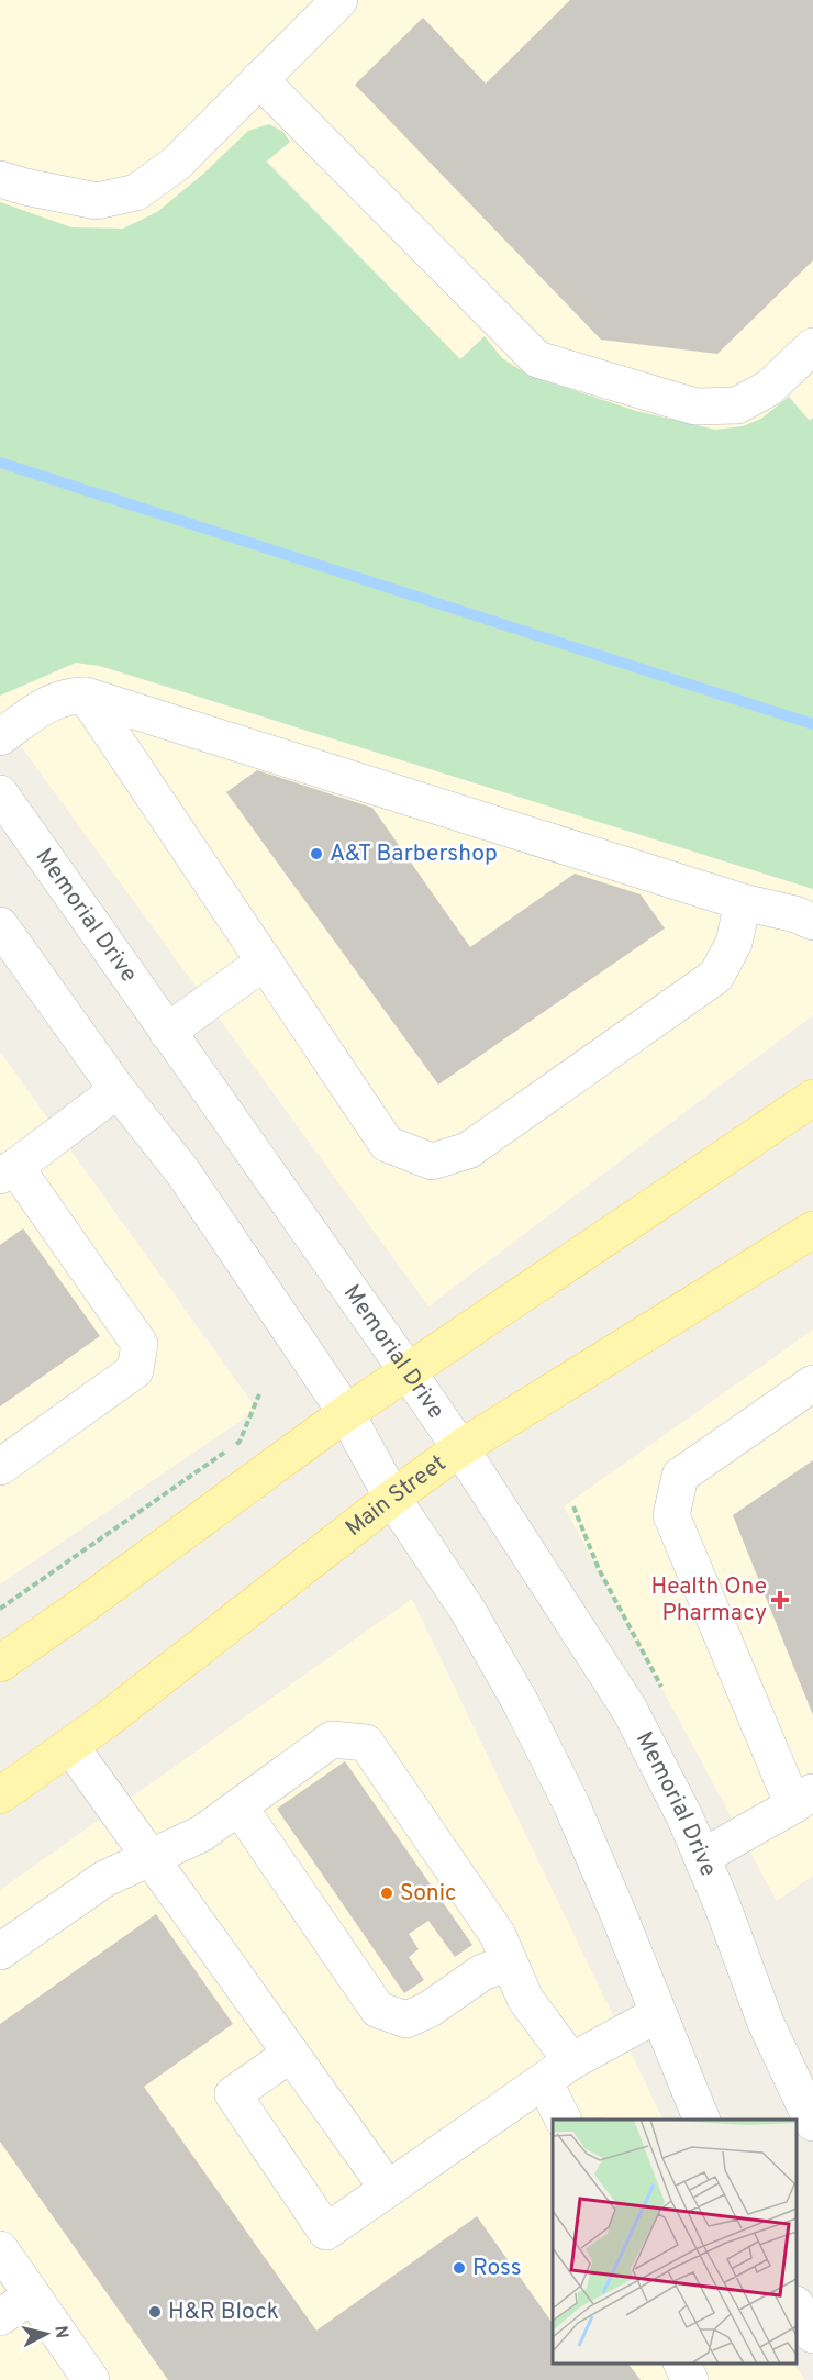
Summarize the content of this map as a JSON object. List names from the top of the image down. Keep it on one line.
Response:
{"streets":{"main road":["Main Street"],"street":["Memorial Drive"]},"crossings":[["Memorial Drive","Main Street"]],"places":{"other":["A&T Barbershop","Sonic","Ross","H&R Block"],"health":["Health One Pharmacy"]},"north":"right"}
